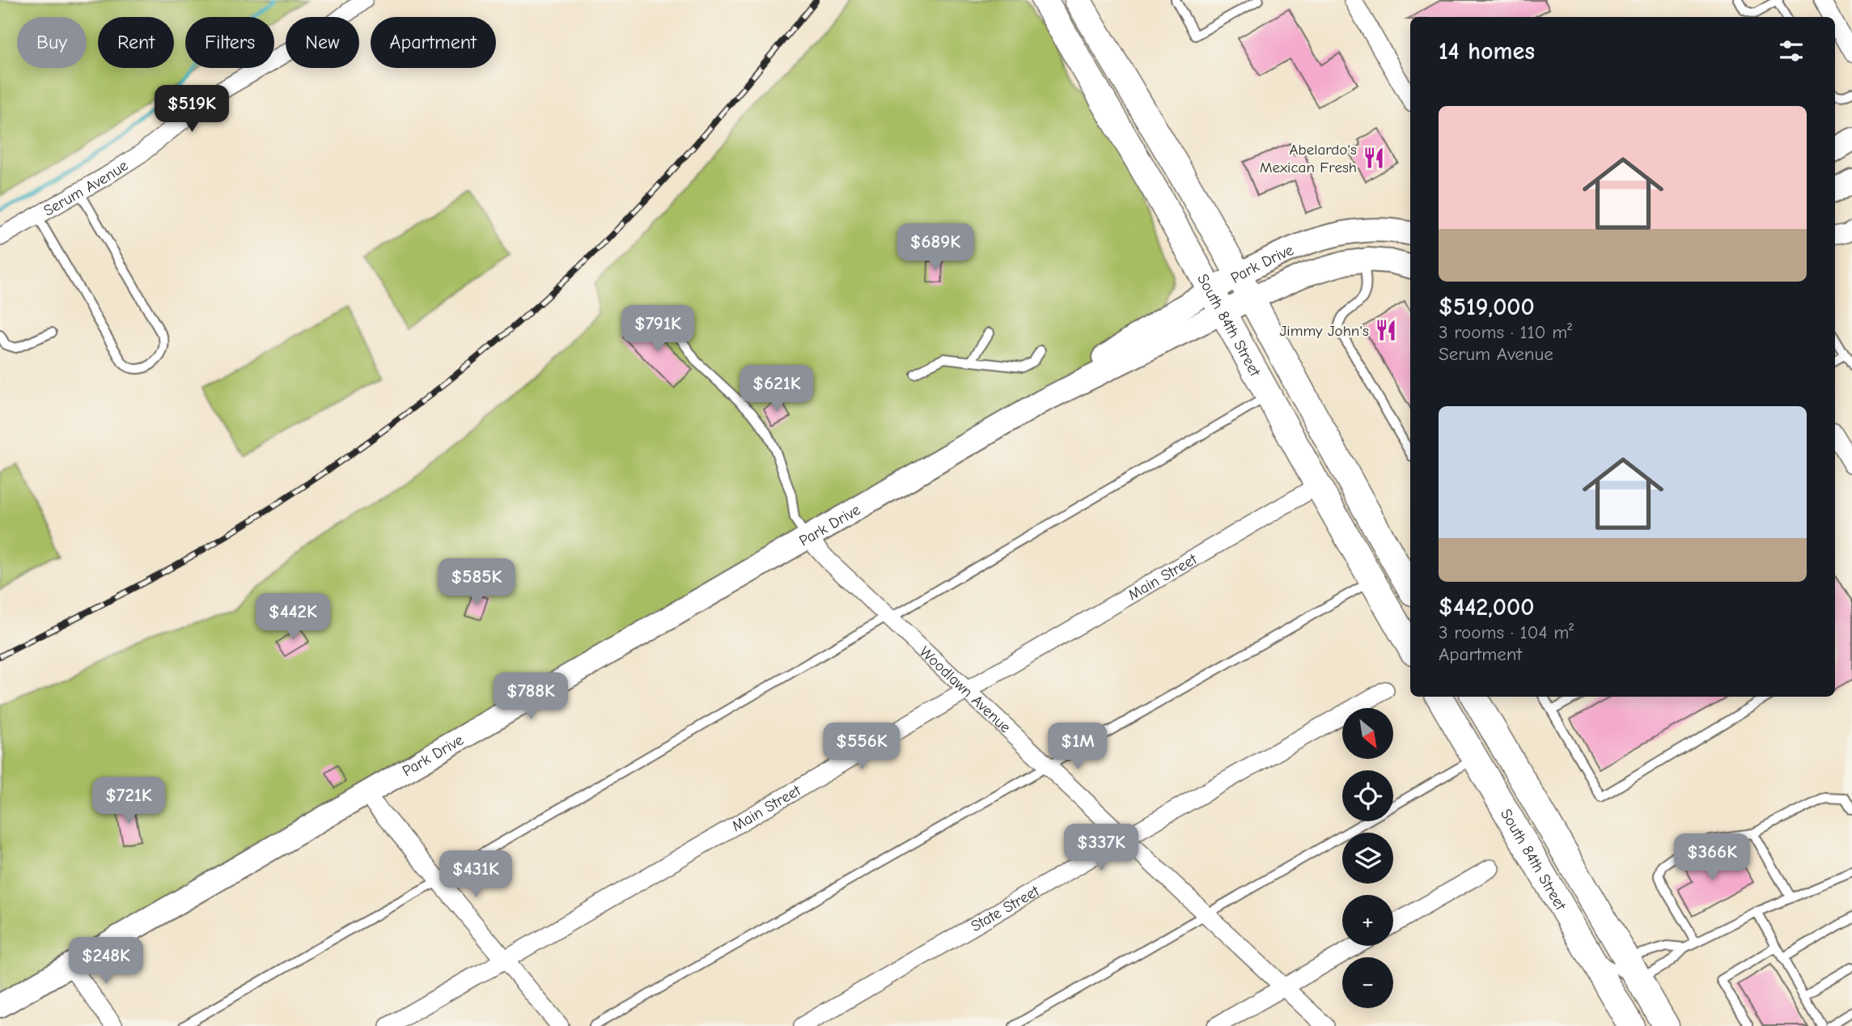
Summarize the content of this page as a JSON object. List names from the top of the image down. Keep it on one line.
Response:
{"streets":{"main road":["South 84th Street"],"street":["Serum Avenue","Park Drive","Main Street","Woodlawn Avenue","State Street"]},"crossings":[["Park Drive","South 84th Street"],["Park Drive","Woodlawn Avenue"],["South 84th Street","Main Street"],["Main Street","Woodlawn Avenue"],["Woodlawn Avenue","State Street"]],"places":{"restaurant":["Abelardo's Mexican Fresh","Jimmy John's"]},"north":"bottom right","page":{"chip":["Buy","Rent","Filters","New","Apartment"],"heading":"14 homes","price":["$519K","$689K","$791K","$621K","$585K","$442K","$788K","$556K","$1M","$721K","$337K","$366K","$431K","$248K"],"list":[{"name":"$519,000","note":"3 rooms · 110 m² · Serum Avenue"},{"name":"$442,000","note":"3 rooms · 104 m² · Apartment"}],"map_buttons":["+","−"]}}
